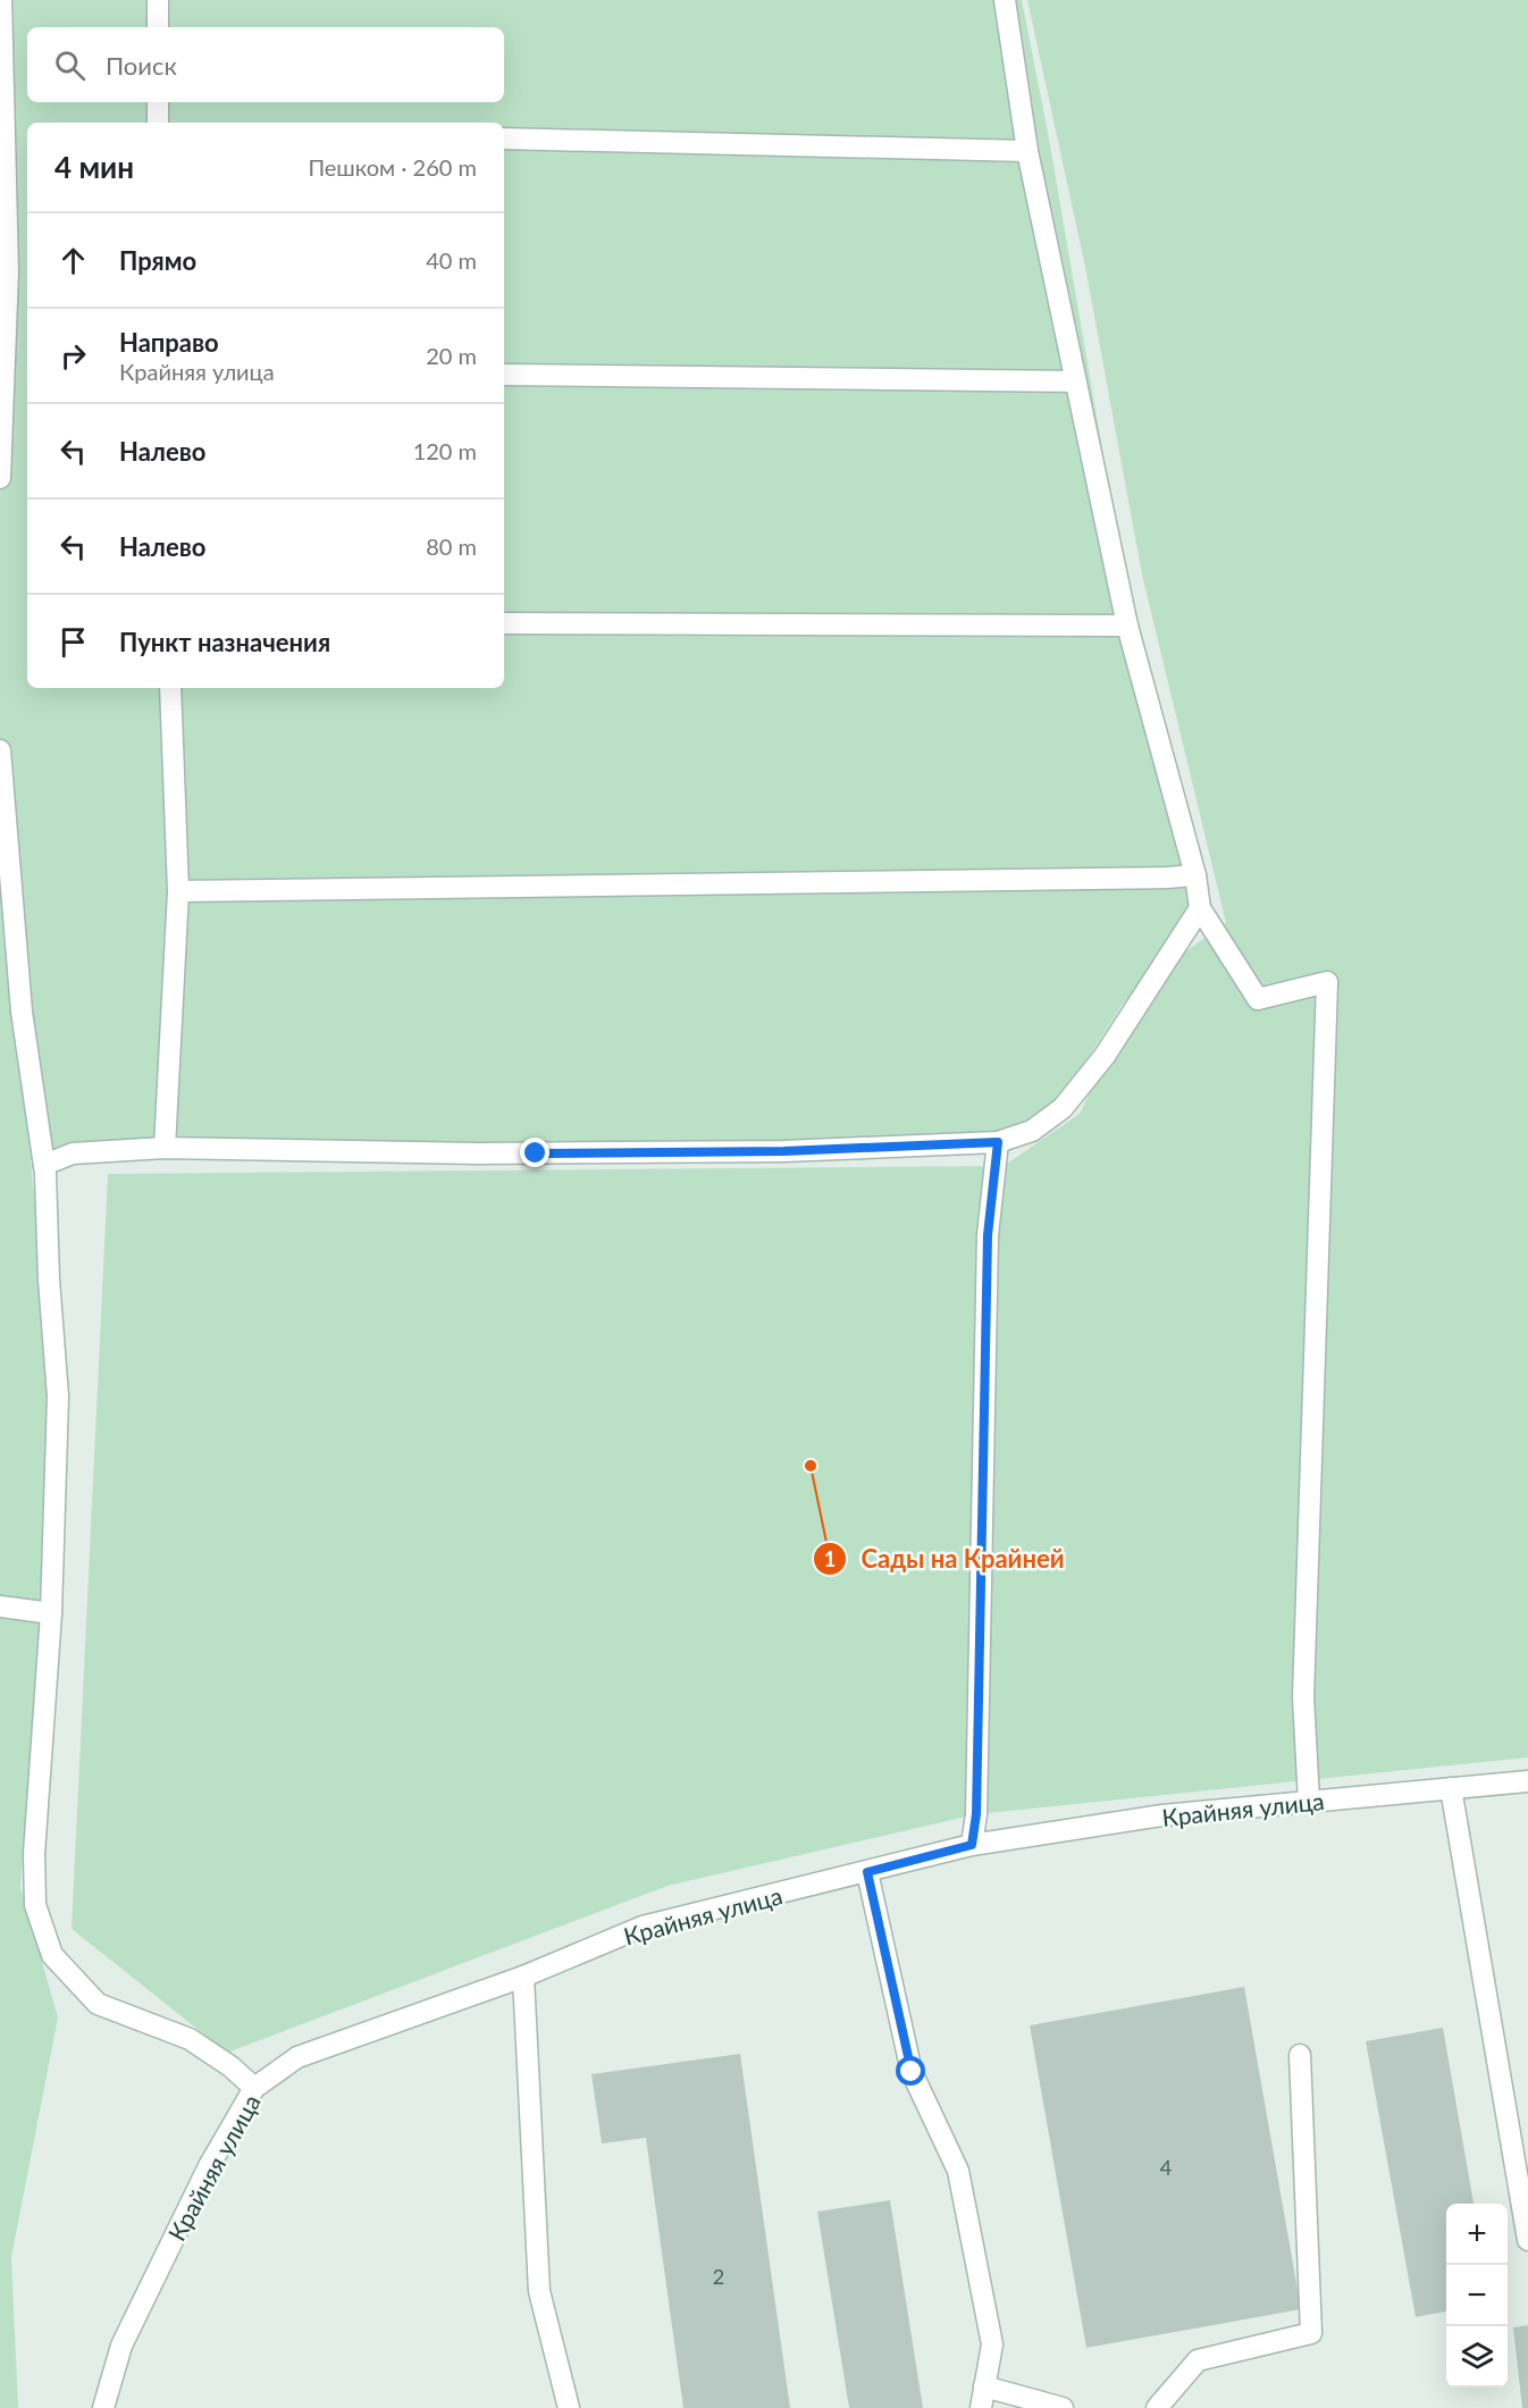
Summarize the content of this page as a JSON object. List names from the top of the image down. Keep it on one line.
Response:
{"streets":{"street":["Крайняя улица"]},"places":["Сады на Крайней"],"house_numbers":["4","2"],"page":{"search":"Поиск","heading":["4 мин","Пешком · 260 m"],"list":[["Прямо","40 m"],["Направо","Крайняя улица","20 m"],["Налево","120 m"],["Налево","80 m"],"Пункт назначения"],"map_buttons":["+","−"]}}
